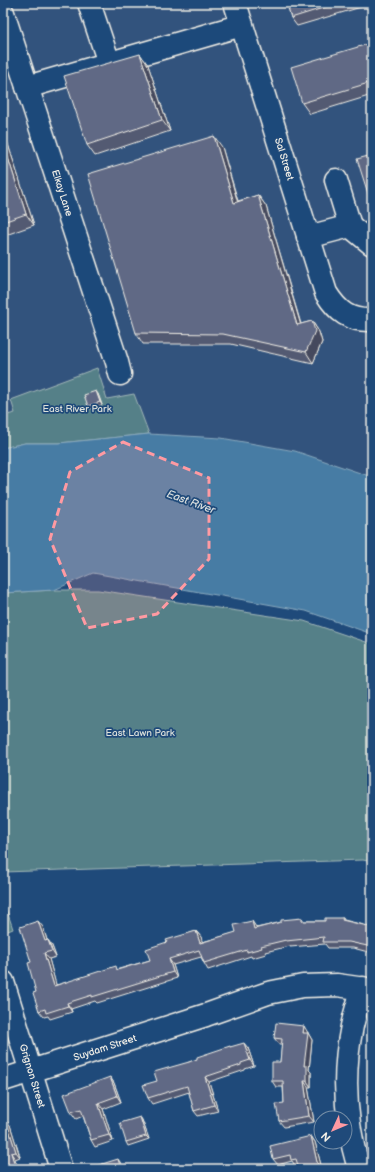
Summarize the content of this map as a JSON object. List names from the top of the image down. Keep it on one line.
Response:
{"streets":{"street":["Sal Street","Elkay Lane","Suydam Street","Grignon Street"]},"crossings":[["Suydam Street","Grignon Street"]],"water":["East River"],"parks":["East River Park","East Lawn Park"],"north":"bottom left"}
